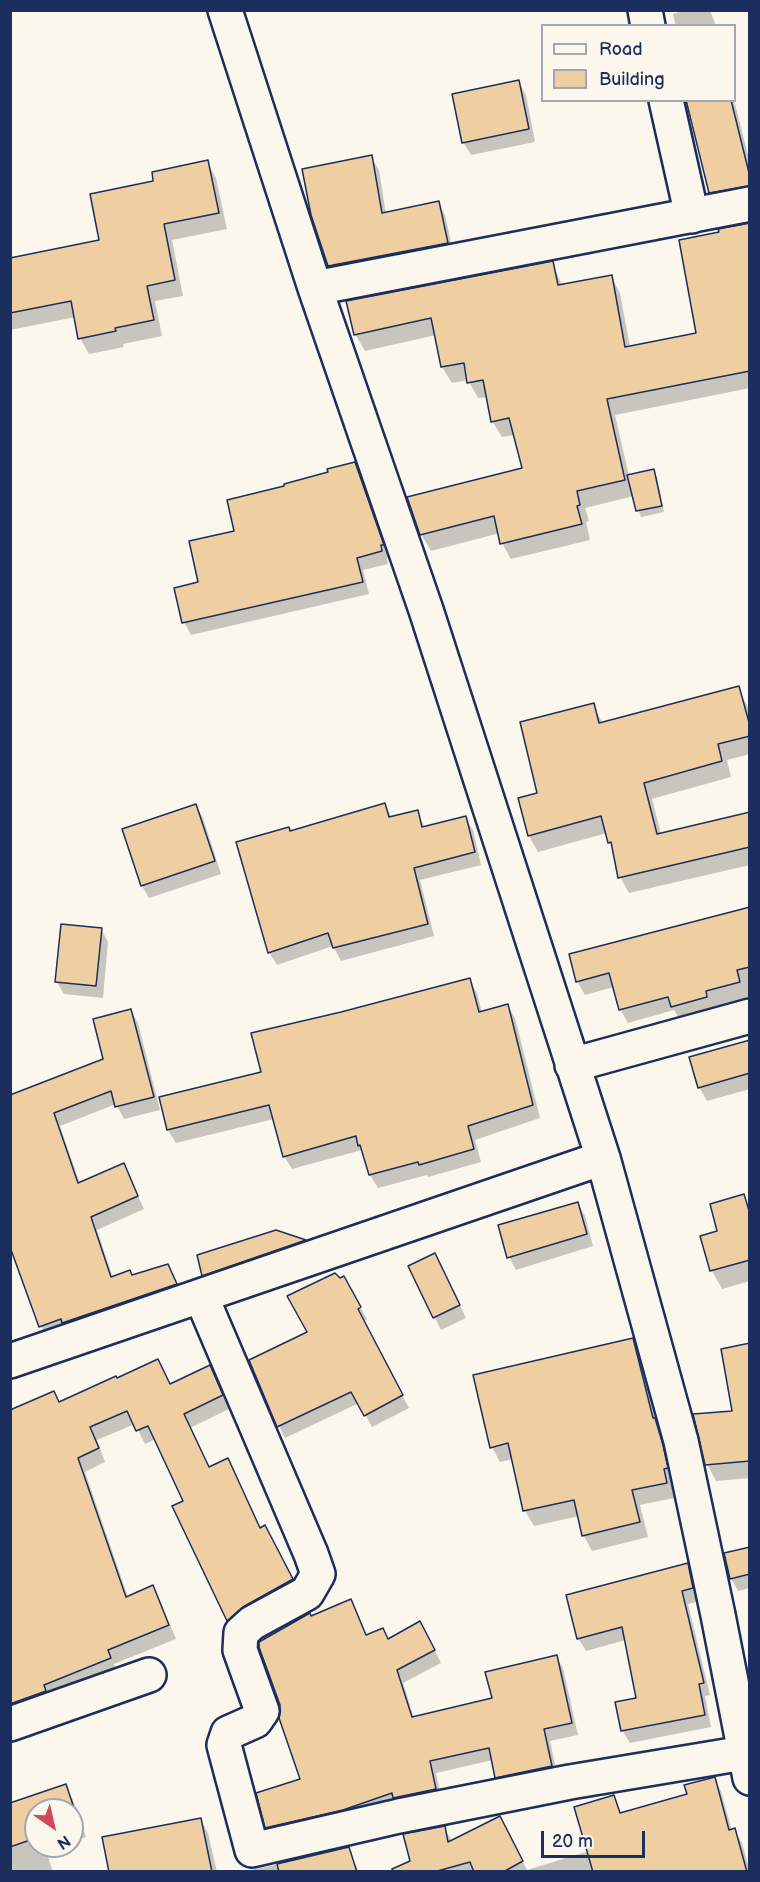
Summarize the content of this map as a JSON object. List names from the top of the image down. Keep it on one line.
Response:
{"legend":["Road","Building"],"scale_bar":"20 m","north":"bottom right"}
